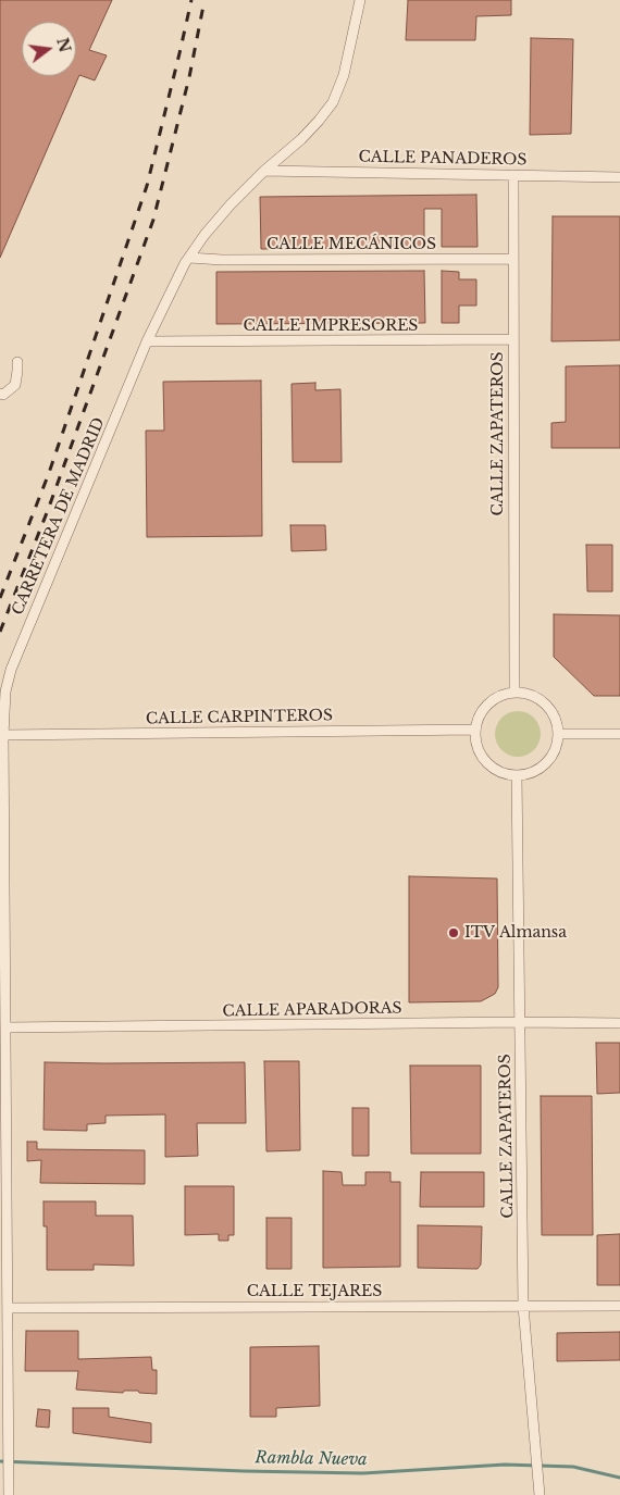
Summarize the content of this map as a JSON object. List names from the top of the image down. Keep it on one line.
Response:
{"streets":{"street":["CALLE PANADEROS","CALLE MECÁNICOS","CALLE IMPRESORES","CALLE ZAPATEROS","CARRETERA DE MADRID","CALLE CARPINTEROS","CALLE APARADORAS","CALLE TEJARES"]},"crossings":[["CALLE PANADEROS","CALLE ZAPATEROS"],["CALLE PANADEROS","CARRETERA DE MADRID"],["CALLE MECÁNICOS","CALLE ZAPATEROS"],["CALLE MECÁNICOS","CARRETERA DE MADRID"],["CALLE IMPRESORES","CALLE ZAPATEROS"],["CALLE IMPRESORES","CARRETERA DE MADRID"],["CALLE ZAPATEROS","CALLE CARPINTEROS"],["CALLE ZAPATEROS","CALLE APARADORAS"],["CALLE ZAPATEROS","CALLE TEJARES"],["CARRETERA DE MADRID","CALLE CARPINTEROS"],["CARRETERA DE MADRID","CALLE APARADORAS"],["CARRETERA DE MADRID","CALLE TEJARES"]],"water":["Rambla Nueva"],"places":["ITV Almansa"],"north":"right"}
